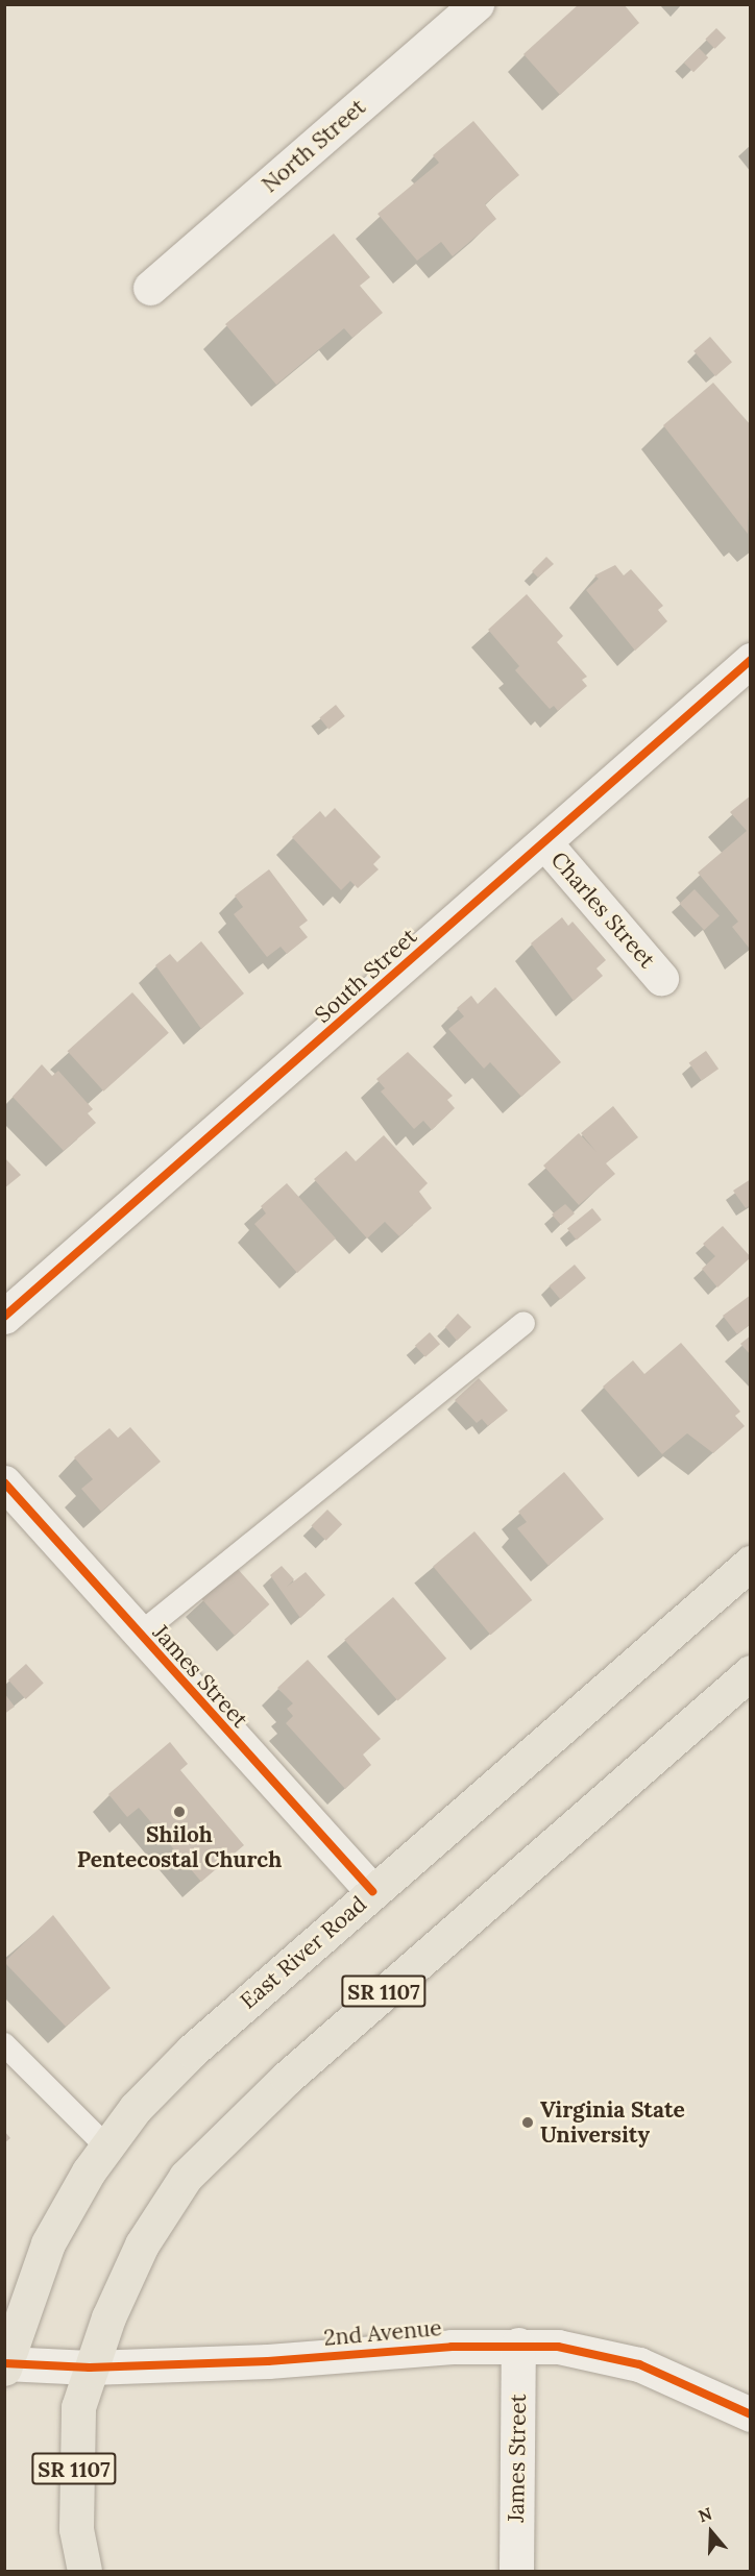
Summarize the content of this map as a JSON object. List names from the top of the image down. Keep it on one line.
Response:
{"streets":{"main road":["East River Road","SR 1107"],"street":["North Street","Charles Street","South Street","James Street","2nd Avenue"]},"crossings":[["Charles Street","South Street"],["James Street","East River Road"],["James Street","2nd Avenue"],["East River Road","2nd Avenue"],["SR 1107","2nd Avenue"]],"places":["Shiloh Pentecostal Church","Virginia State University"],"north":"top"}
